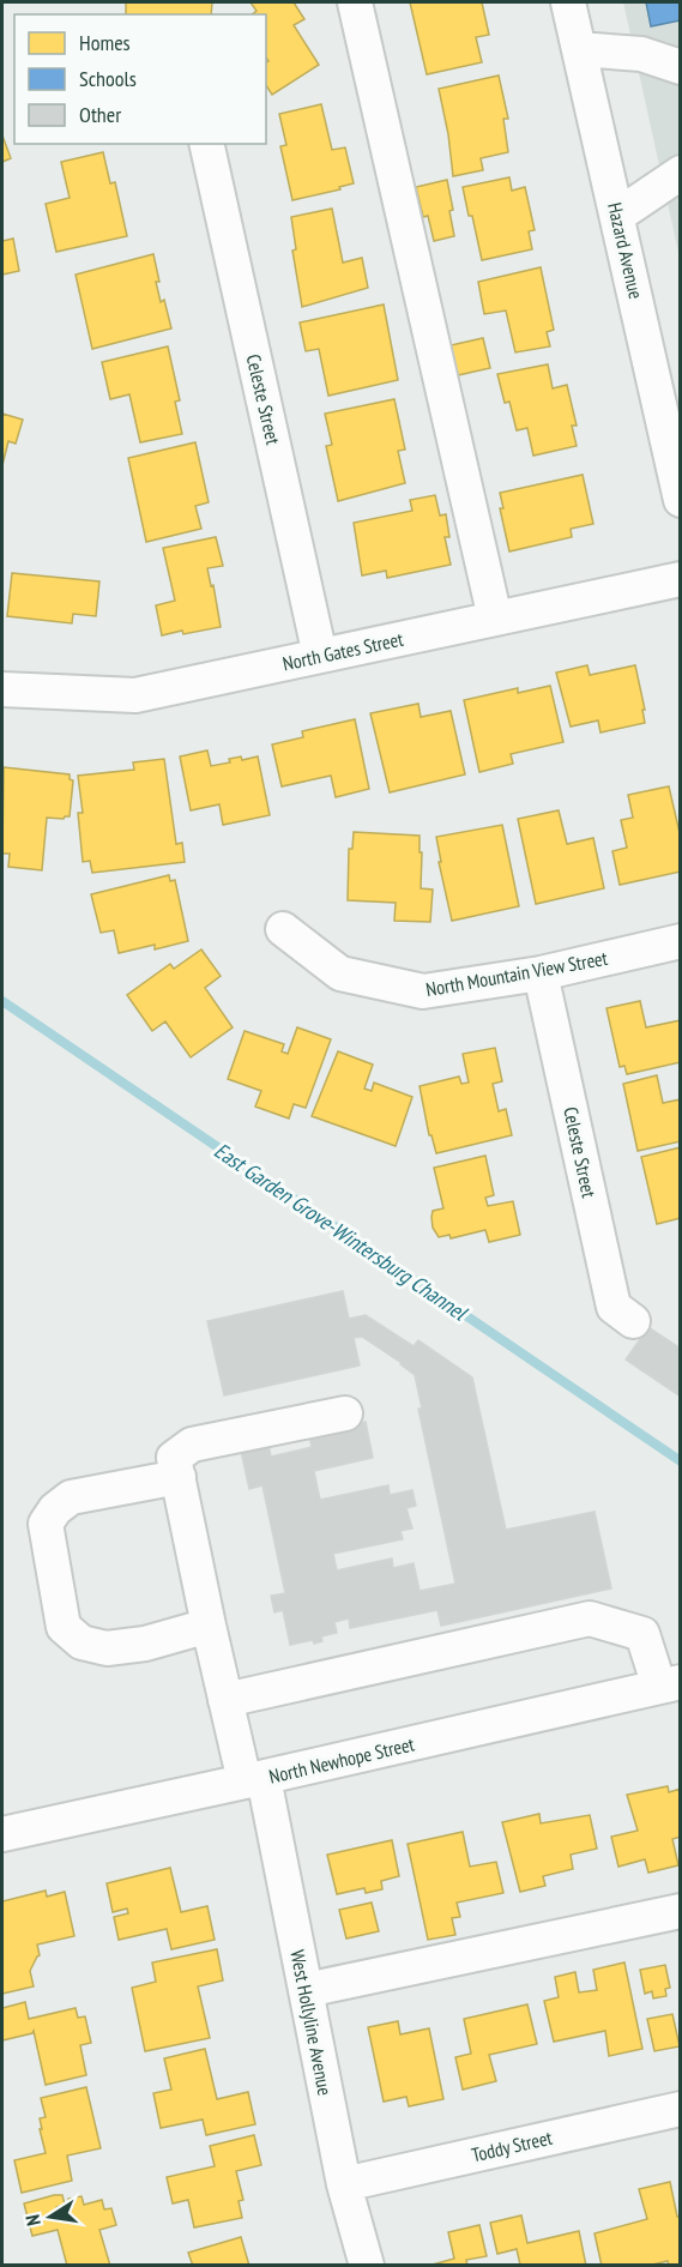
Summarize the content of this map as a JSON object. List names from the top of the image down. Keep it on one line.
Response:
{"streets":{"street":["Hazard Avenue","Celeste Street","North Gates Street","North Mountain View Street","North Newhope Street","West Hollyline Avenue","Toddy Street"]},"crossings":[["Celeste Street","North Gates Street"],["Celeste Street","North Mountain View Street"],["North Newhope Street","West Hollyline Avenue"],["West Hollyline Avenue","Toddy Street"]],"water":["East Garden Grove-Wintersburg Channel"],"legend":["Homes","Schools","Other"],"north":"left"}
